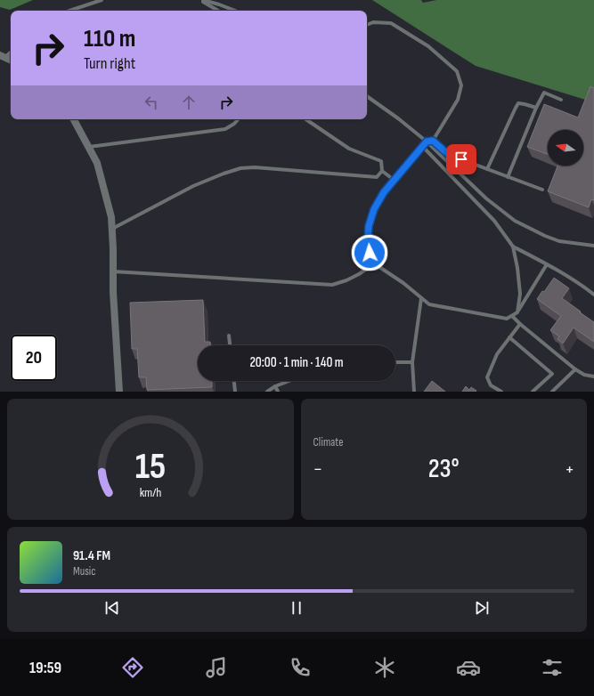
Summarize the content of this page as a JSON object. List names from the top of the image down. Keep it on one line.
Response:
{"north":"left","page":{"turn":["110 m","Turn right"],"limit":"20","trip":"20:00 · 1 min · 140 m","tile":"Climate","heat":["−","23°","+"],"song":["91.4 FM","Music"],"tabs":"19:59","gauge":["15","km/h"]}}
